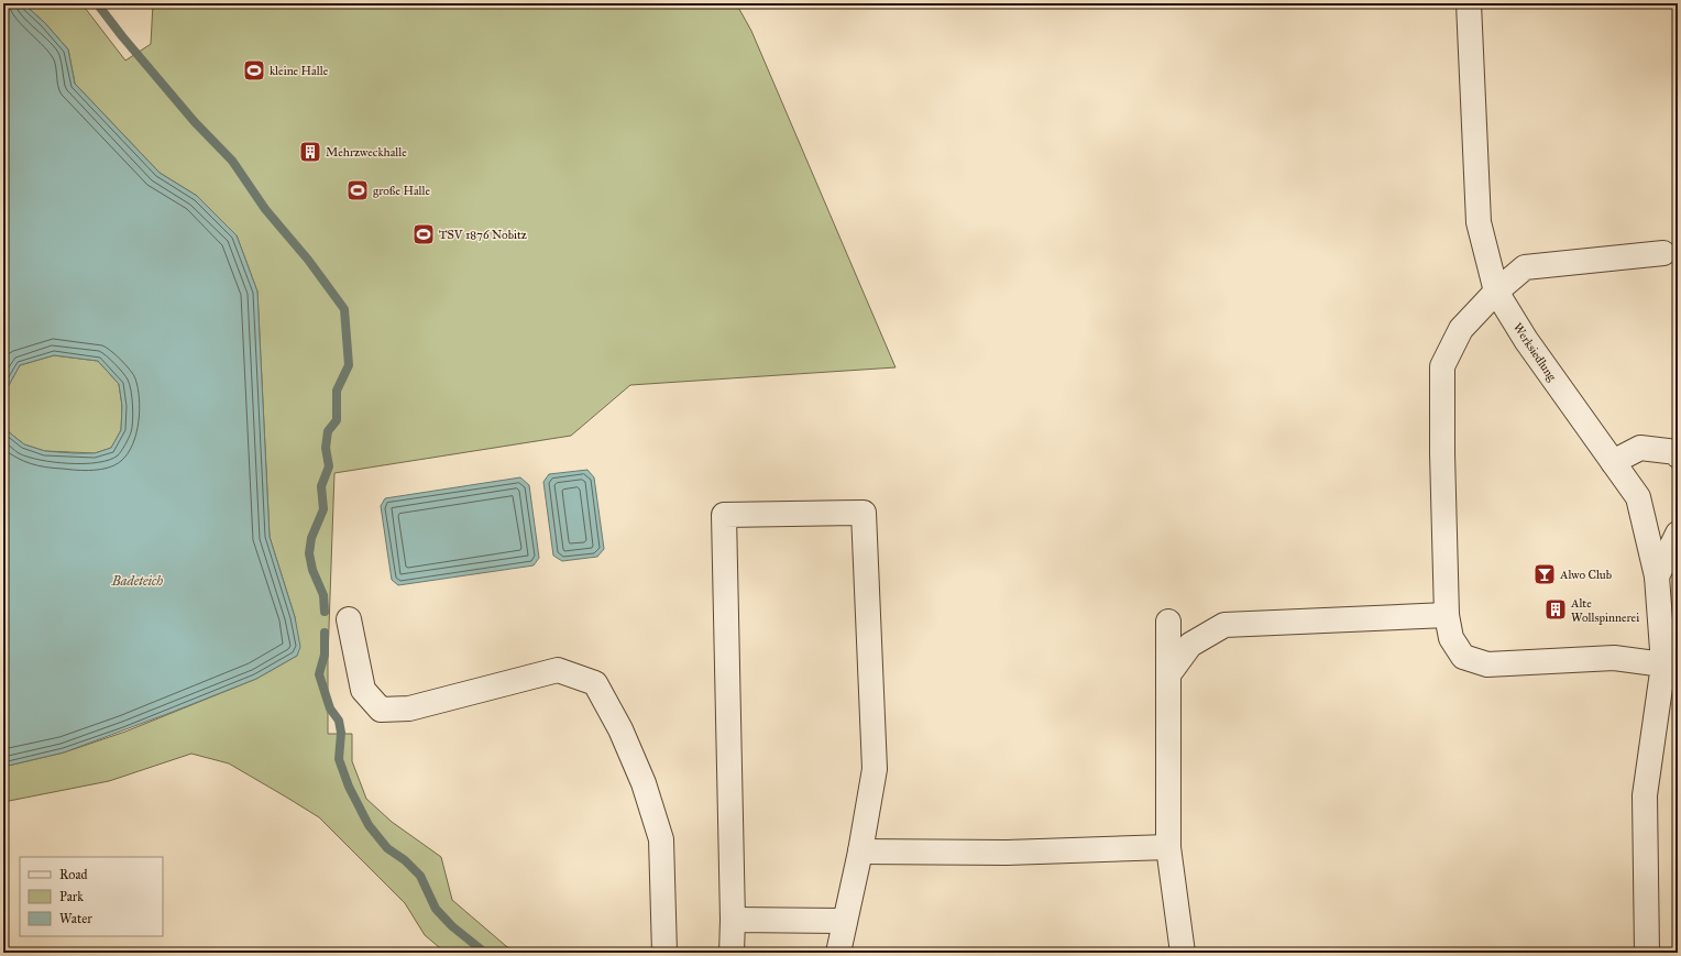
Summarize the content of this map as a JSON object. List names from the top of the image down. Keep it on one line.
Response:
{"streets":{"street":["Werksiedlung"]},"water":["Badeteich"],"places":{"sports":["kleine Halle","große Halle","TSV 1876 Nobitz"],"building":["Mehrzweckhalle","Alte Wollspinnerei"],"bar":["Alwo Club"]},"legend":["Road","Park","Water"]}
